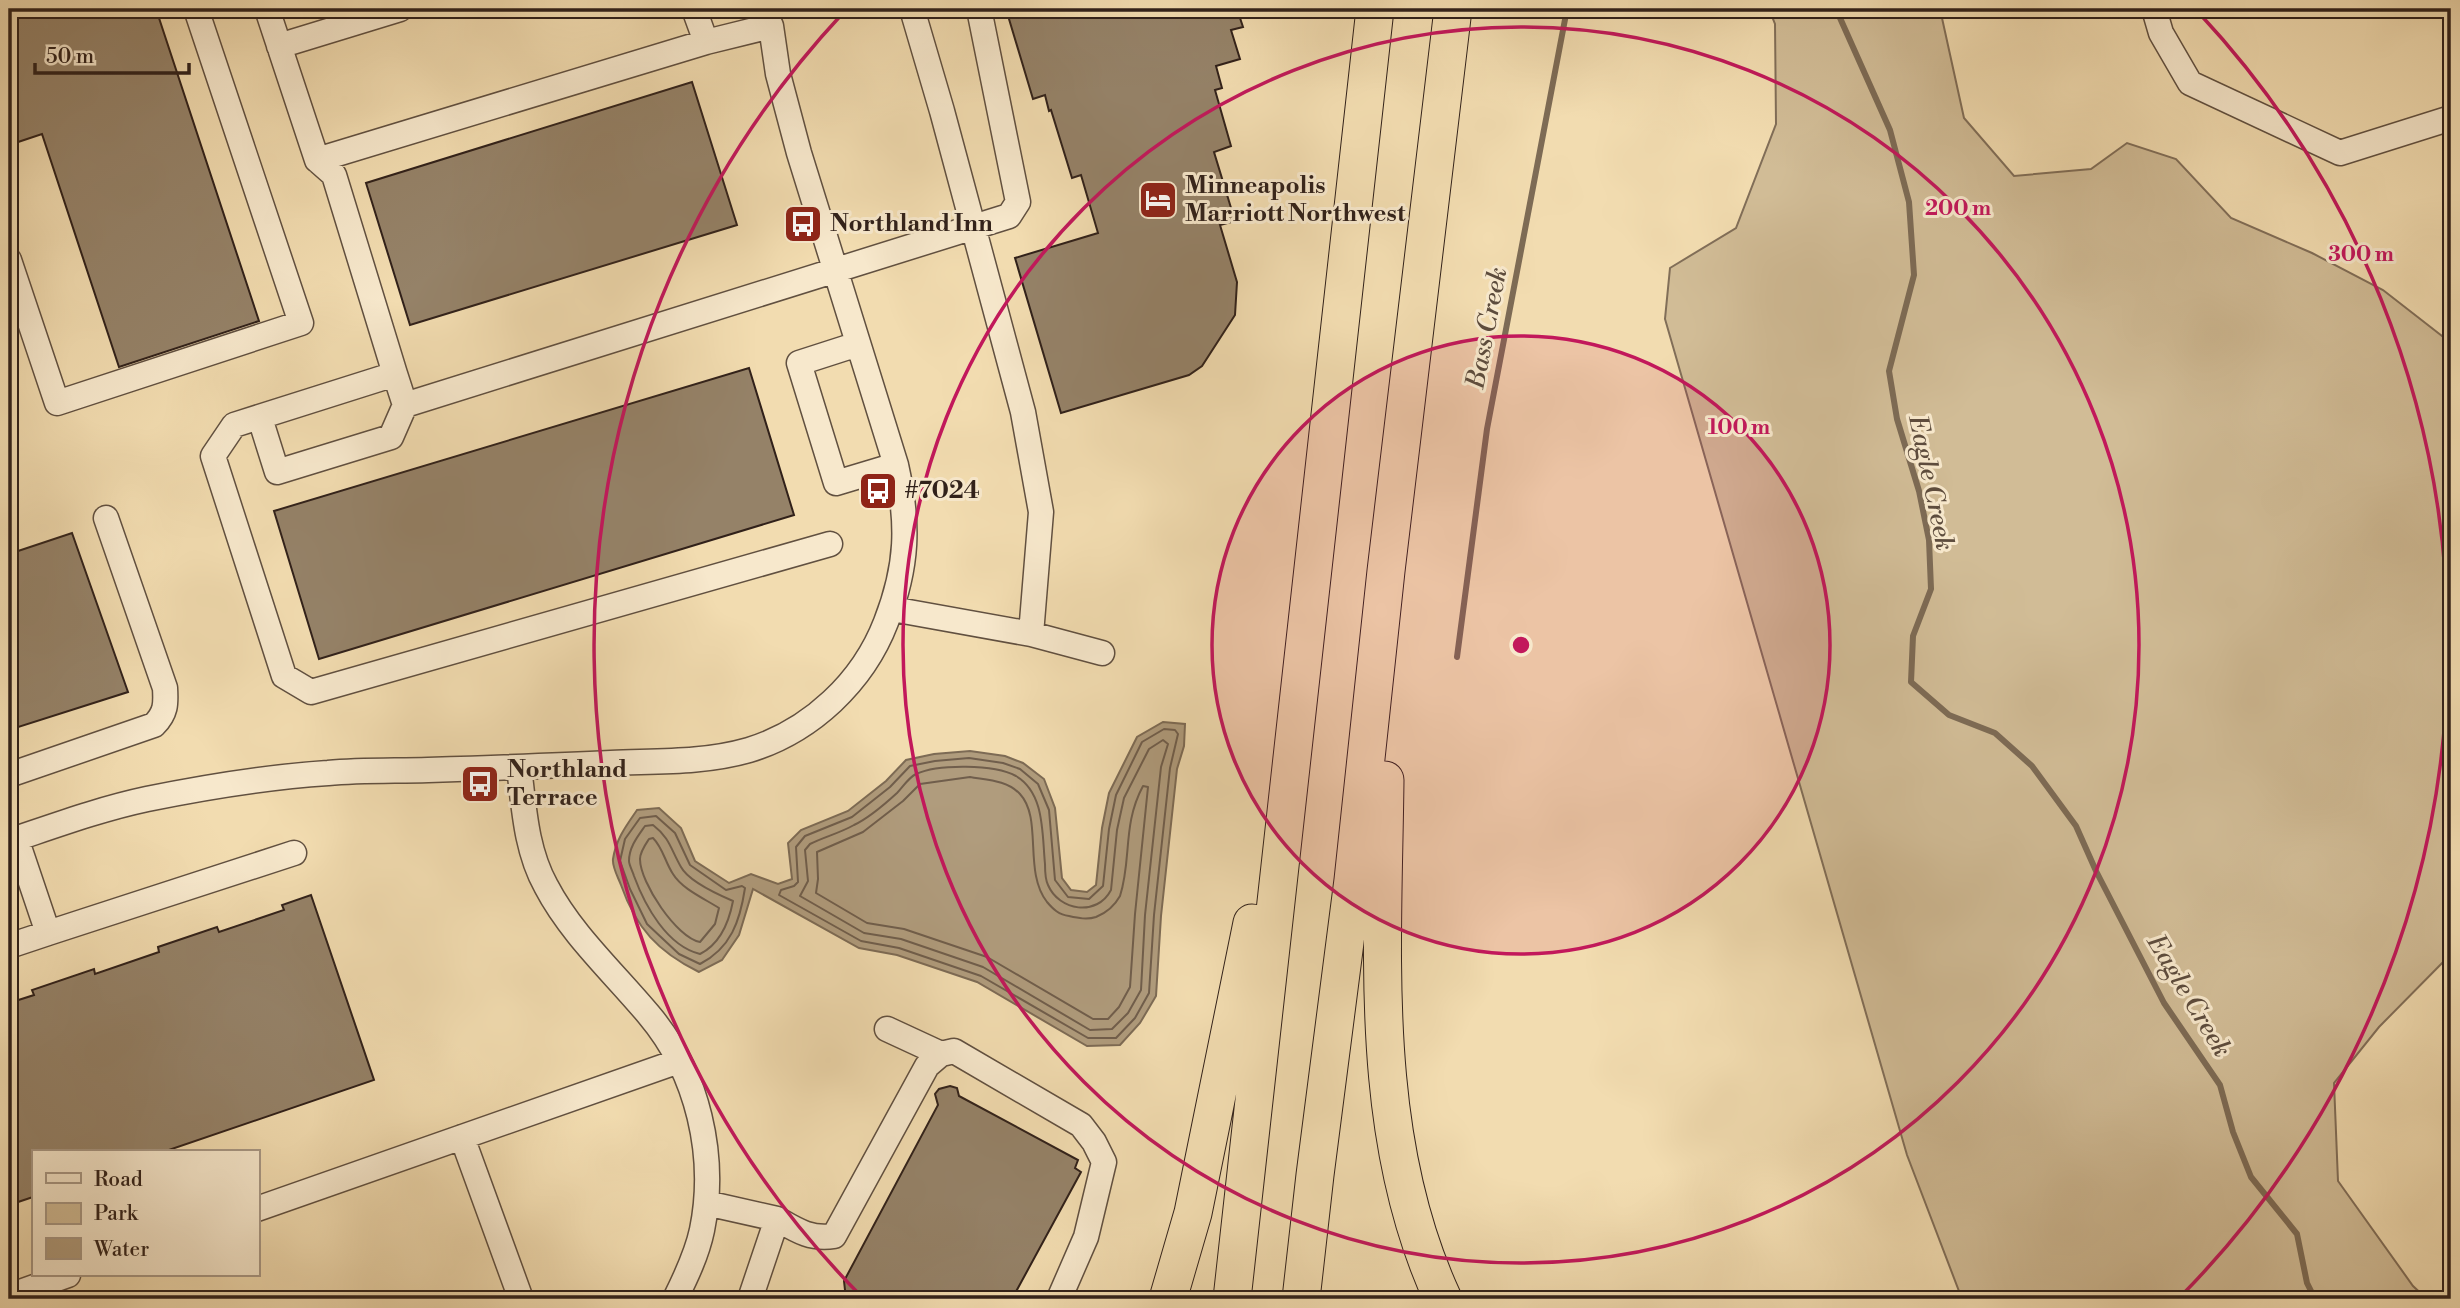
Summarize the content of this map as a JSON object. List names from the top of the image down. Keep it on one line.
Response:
{"water":["Bass Creek","Eagle Creek"],"places":{"hotel":["Minneapolis Marriott Northwest"],"bus stop":["Northland Inn","#7024","Northland Terrace"]},"legend":["Road","Park","Water"],"scale_bar":"50 m","rings":["200 m","300 m","100 m"]}
